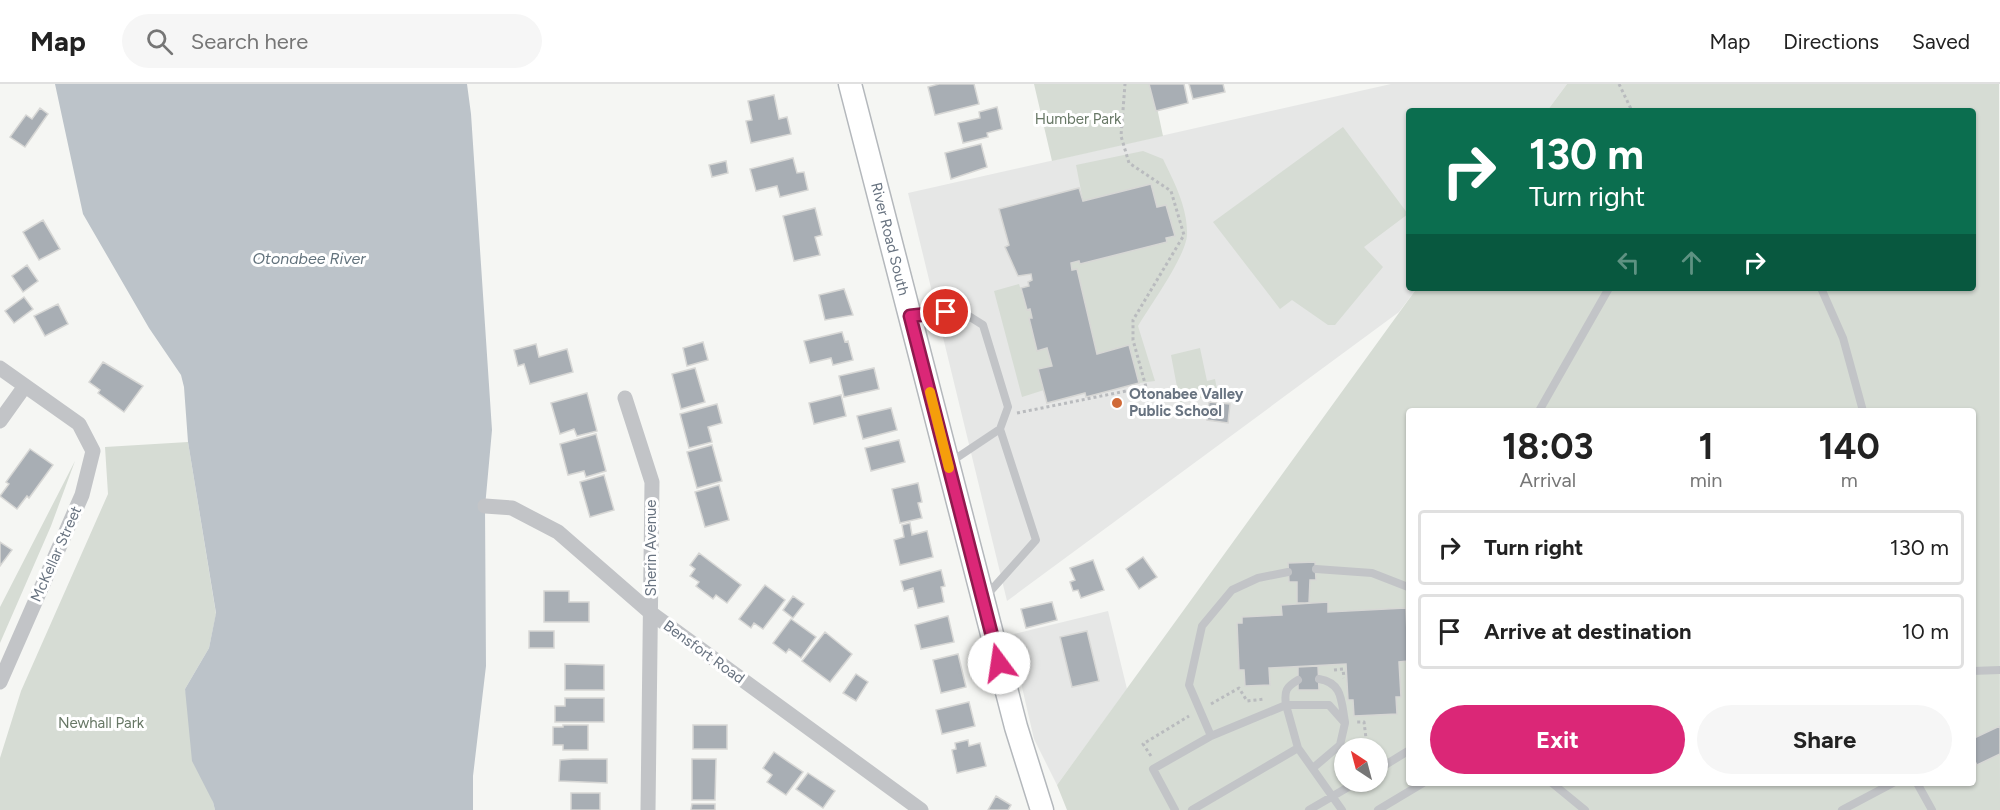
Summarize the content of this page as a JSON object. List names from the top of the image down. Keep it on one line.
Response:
{"streets":{"street":["River Road South","Sherin Avenue","McKellar Street","Bensfort Road"]},"crossings":[["Sherin Avenue","Bensfort Road"]],"water":["Otonabee River"],"parks":["Humber Park","Newhall Park"],"places":["Otonabee Valley Public School"],"north":"top left","page":{"header":"Map","search":"Search here","nav":["Map","Directions","Saved"],"turn":["130 m","Turn right"],"eta":["18:03","Arrival","1","min","140","m"],"list":[{"name":"Turn right","value":"130 m"},{"name":"Arrive at destination","value":"10 m"}],"buttons":["Exit","Share"]}}
